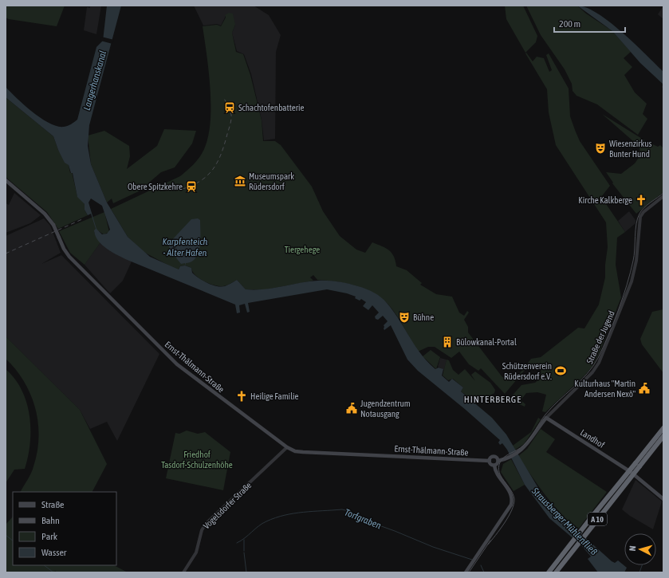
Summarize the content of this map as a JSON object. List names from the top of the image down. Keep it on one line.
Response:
{"streets":{"highway":["A 10"],"main road":["Straße der Jugend","Ernst-Thälmann-Straße","Landhof"],"street":["Vogelsdorfer Straße"]},"crossings":[["Straße der Jugend","Ernst-Thälmann-Straße"],["Straße der Jugend","Landhof"],["Ernst-Thälmann-Straße","Vogelsdorfer Straße"]],"districts":["HINTERBERGE"],"water":["Langerhanskanal","Karpfenteich - Alter Hafen","Torfgraben","Strausberger Mühlenfließ"],"parks":["Tiergehege","Friedhof Tasdorf-Schulzenhöhe"],"places":{"station":["Schachtofenbatterie","Obere Spitzkehre"],"theatre":["Wiesenzirkus Bunter Hund","Bühne"],"museum":["Museumspark Rüdersdorf"],"church":["Kirche Kalkberge","Heilige Familie"],"building":["Bülowkanal-Portal"],"sports":["Schützenverein Rüdersdorf e.V."],"public building":["Kulturhaus \"Martin Andersen Nexö\"","Jugendzentrum Notausgang"]},"legend":["Straße","Bahn","Park","Wasser"],"scale_bar":"200 m","north":"left"}
